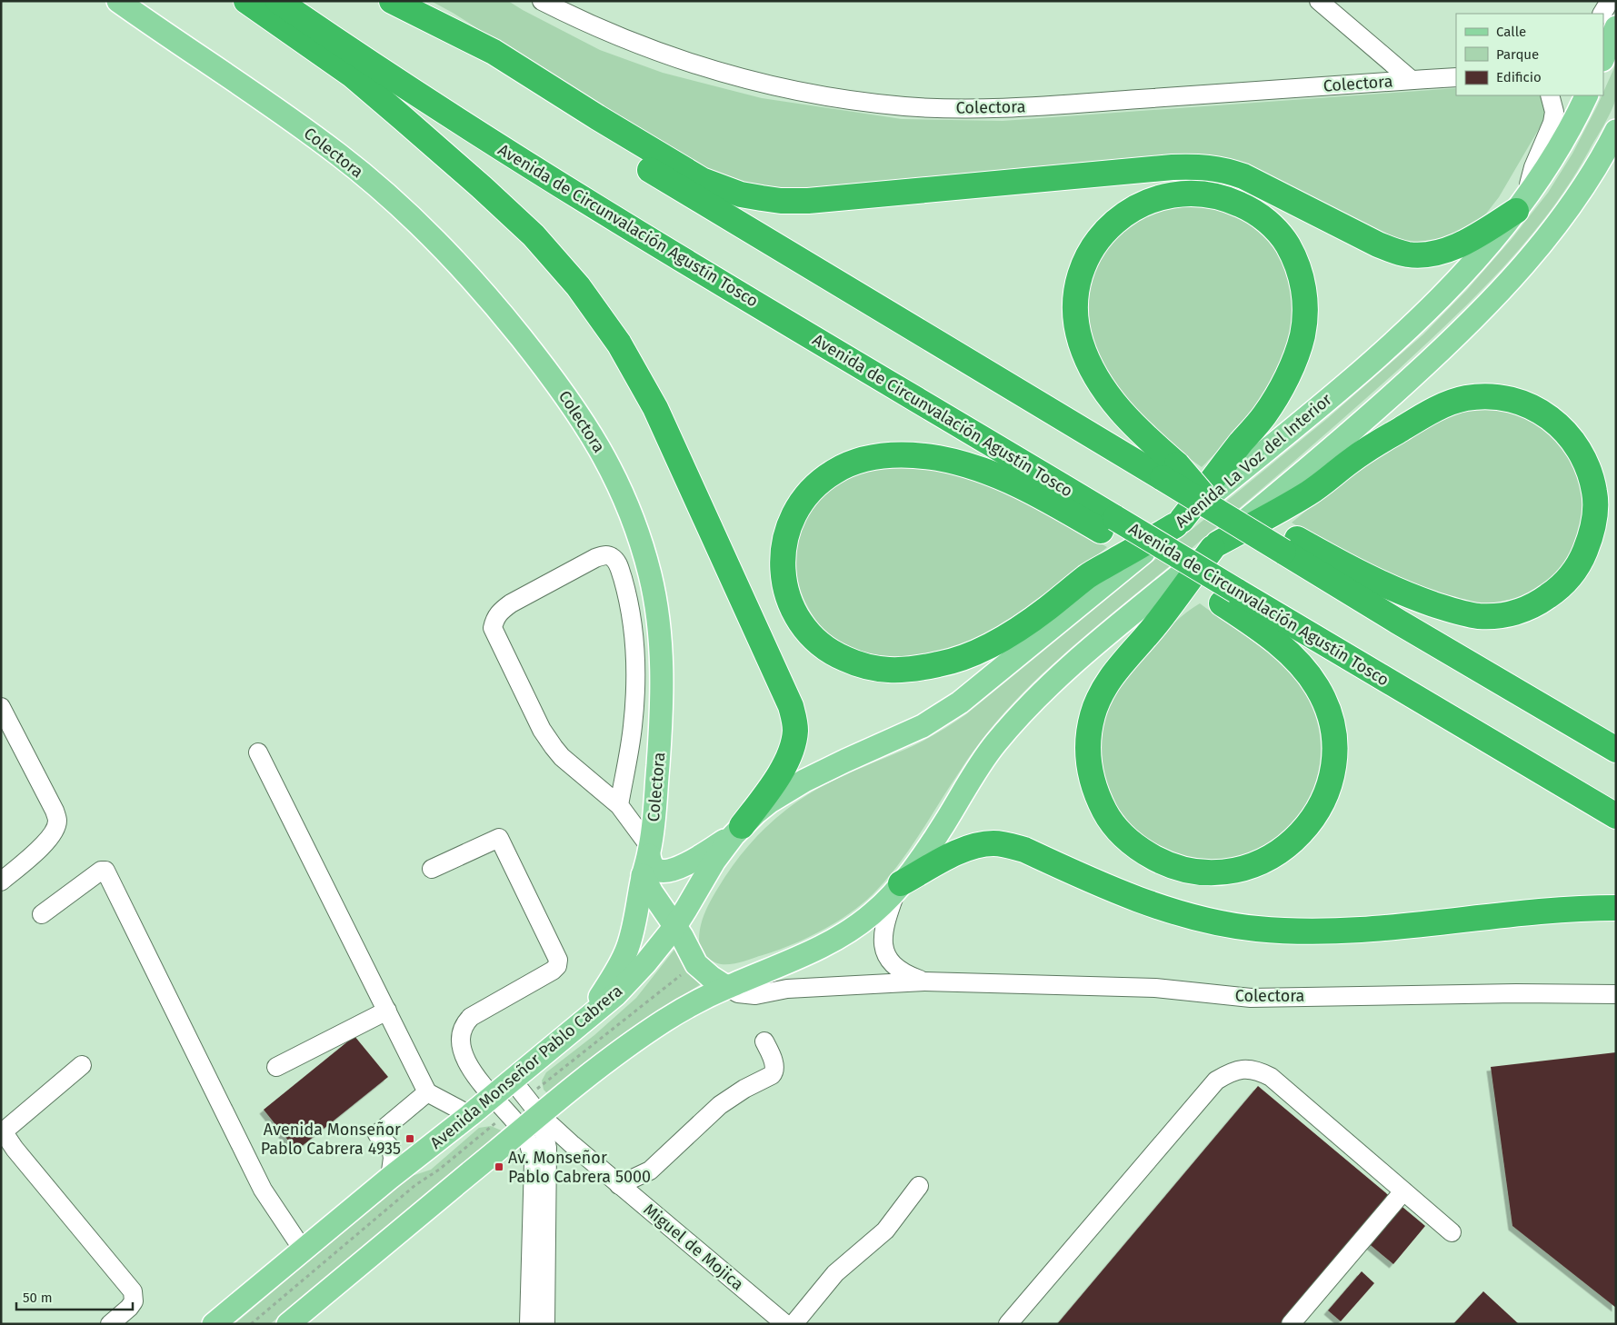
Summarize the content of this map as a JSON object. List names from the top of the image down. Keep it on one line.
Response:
{"streets":{"highway":["Avenida de Circunvalación Agustín Tosco"],"main road":["Colectora","Avenida La Voz del Interior","Avenida Monseñor Pablo Cabrera"],"street":["Miguel de Mojica"]},"crossings":[["Colectora","Avenida Monseñor Pablo Cabrera"],["Avenida La Voz del Interior","Avenida Monseñor Pablo Cabrera"]],"places":{"transit":["Avenida Monseñor Pablo Cabrera 4935","Av. Monseñor Pablo Cabrera 5000"]},"legend":["Calle","Parque","Edificio"],"scale_bar":"50 m"}
